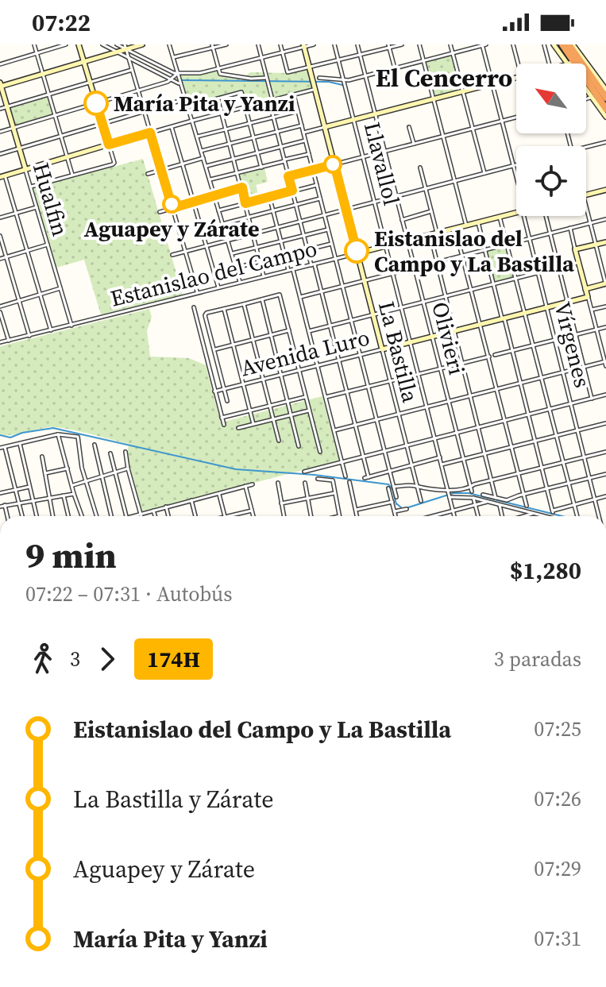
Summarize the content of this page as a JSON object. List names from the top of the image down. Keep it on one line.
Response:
{"streets":{"street":["Llavallol","Hualfin","Estanislao del Campo","Olivieri","Vírgenes","La Bastilla","Avenida Luro"]},"crossings":[["Llavallol","Estanislao del Campo"],["Llavallol","Avenida Luro"],["Hualfin","Estanislao del Campo"],["Estanislao del Campo","Olivieri"],["Estanislao del Campo","La Bastilla"],["Olivieri","Avenida Luro"],["Vírgenes","Avenida Luro"],["La Bastilla","Avenida Luro"]],"districts":["El Cencerro"],"places":["María Pita y Yanzi","Aguapey y Zárate","Eistanislao del Campo y La Bastilla"],"lines":["bus line 174H"],"north":"top left","page":{"status":"07:22","heading":["9 min","07:22 – 07:31 · Autobús","$1,280"],"legs":["3","174H","3 paradas"],"list":[{"name":"Eistanislao del Campo y La Bastilla","value":"07:25"},{"name":"La Bastilla y Zárate","value":"07:26"},{"name":"Aguapey y Zárate","value":"07:29"},{"name":"María Pita y Yanzi","value":"07:31"}]}}
